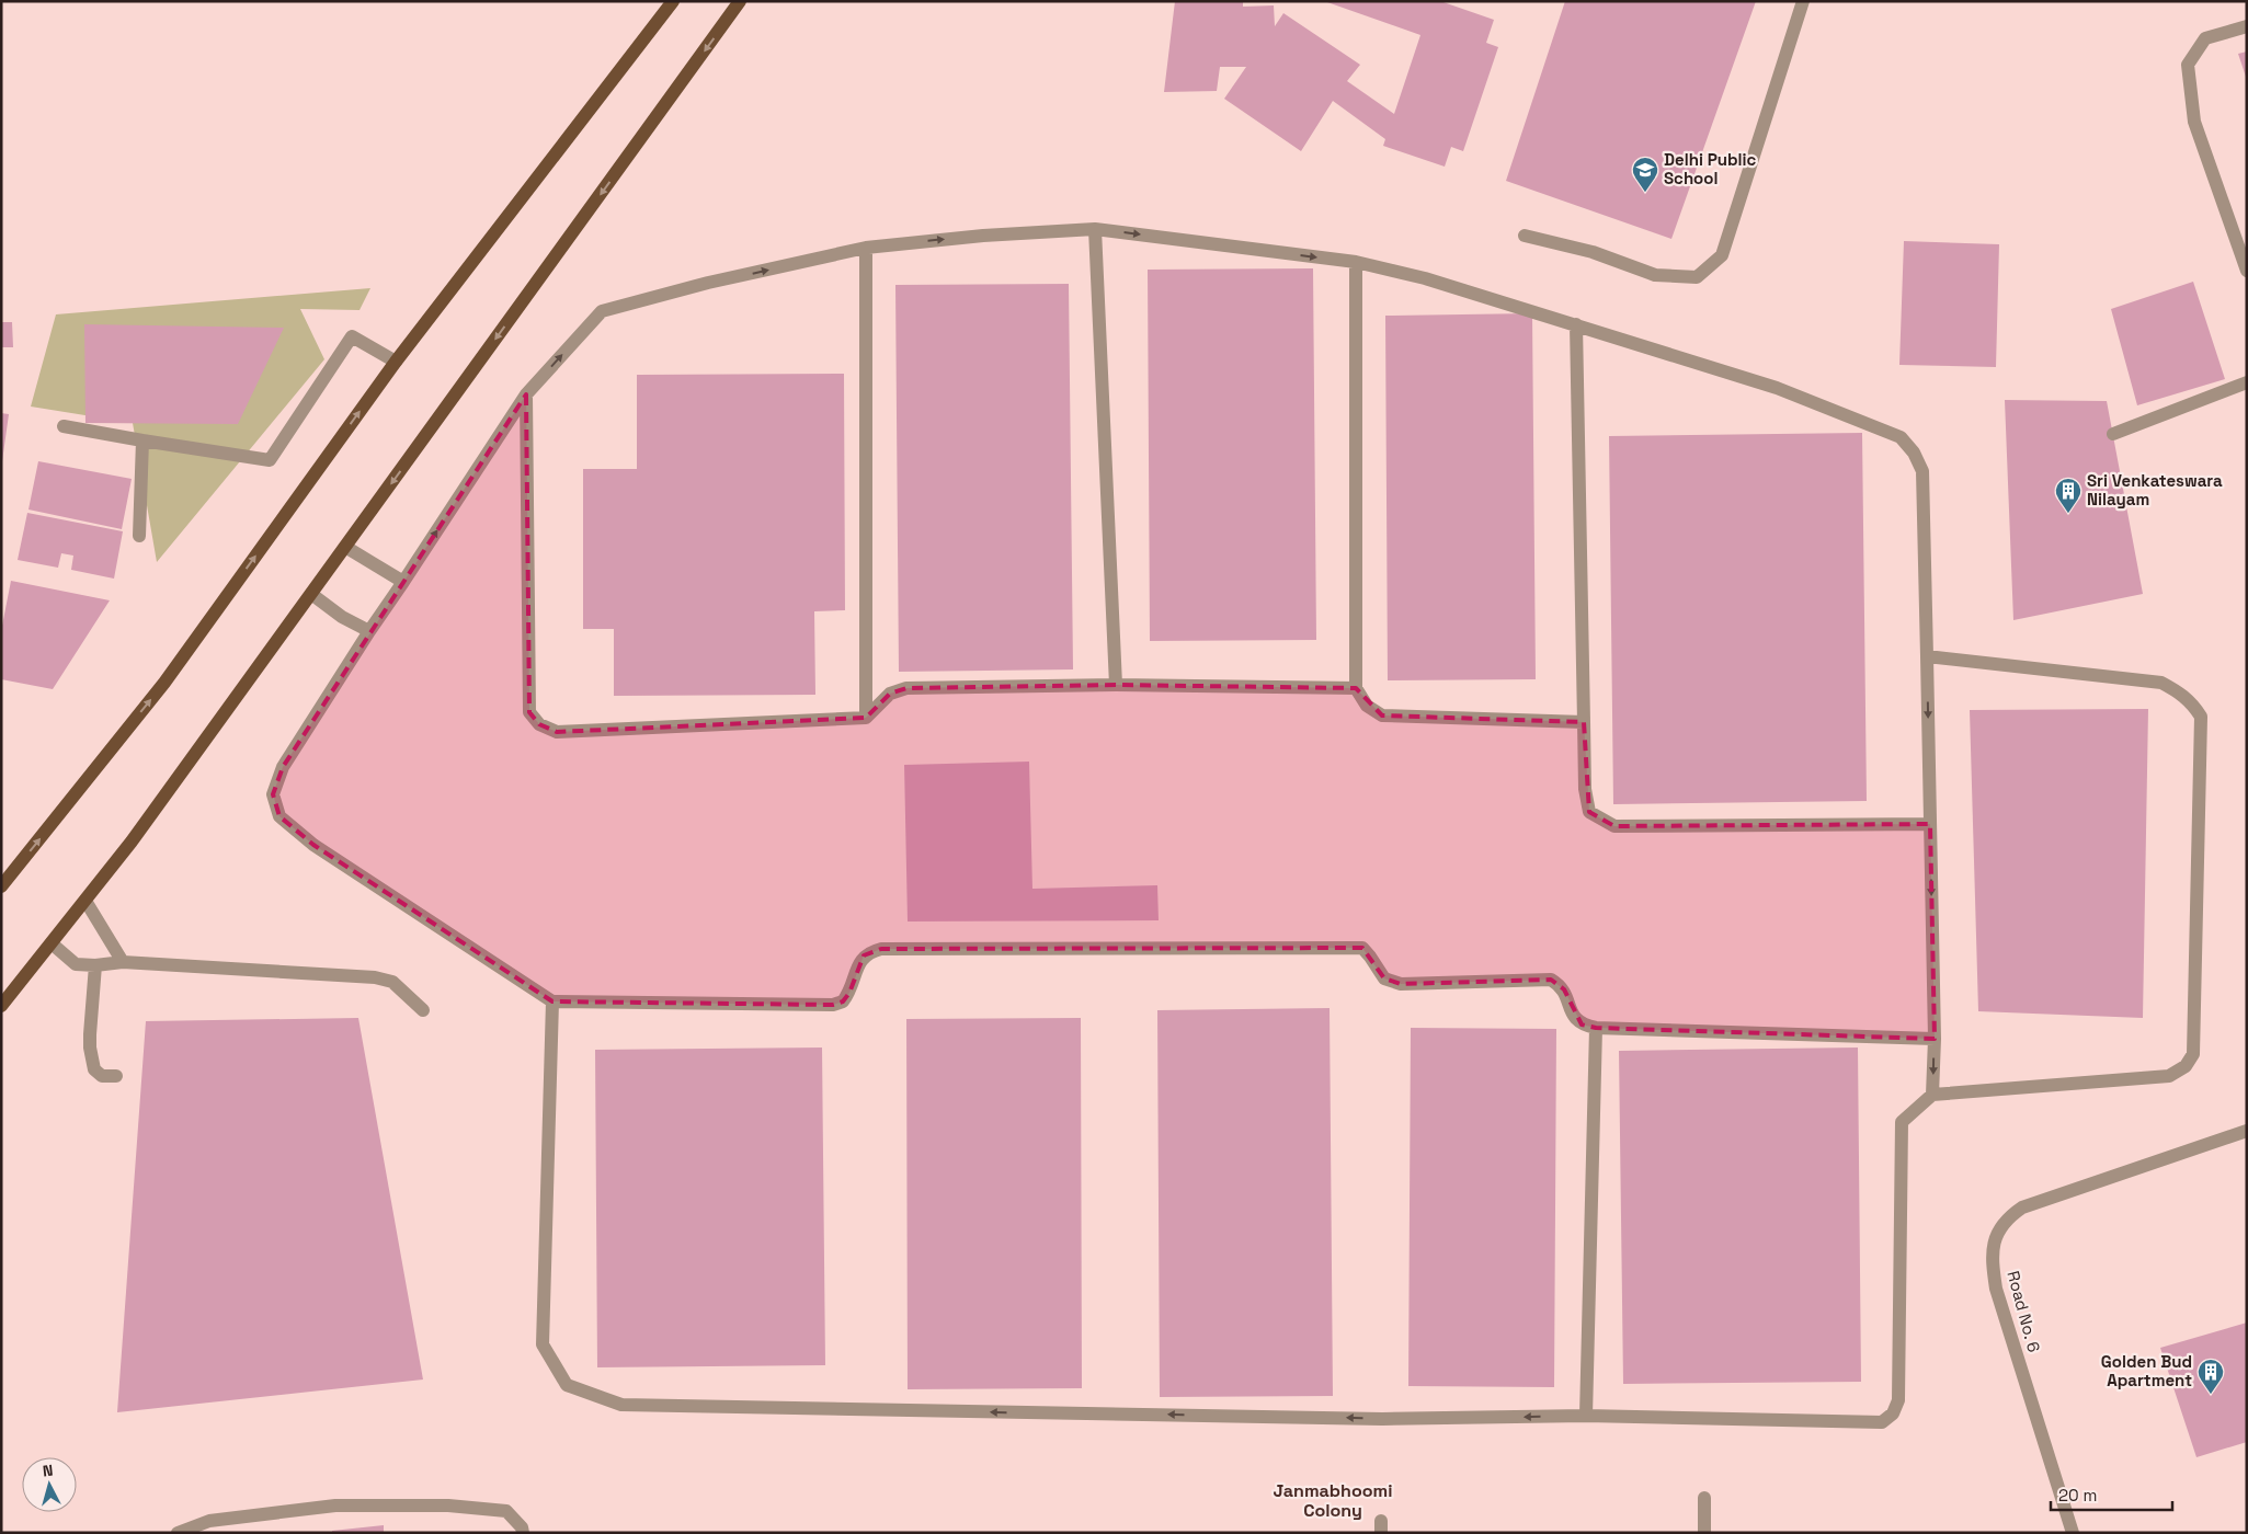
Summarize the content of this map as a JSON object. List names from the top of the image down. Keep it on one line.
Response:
{"streets":{"street":["Road No. 6"]},"districts":["Janmabhoomi Colony"],"places":{"school or university":["Delhi Public School"],"building":["Sri Venkateswara Nilayam","Golden Bud Apartment"]},"scale_bar":"20 m","north":"top"}
